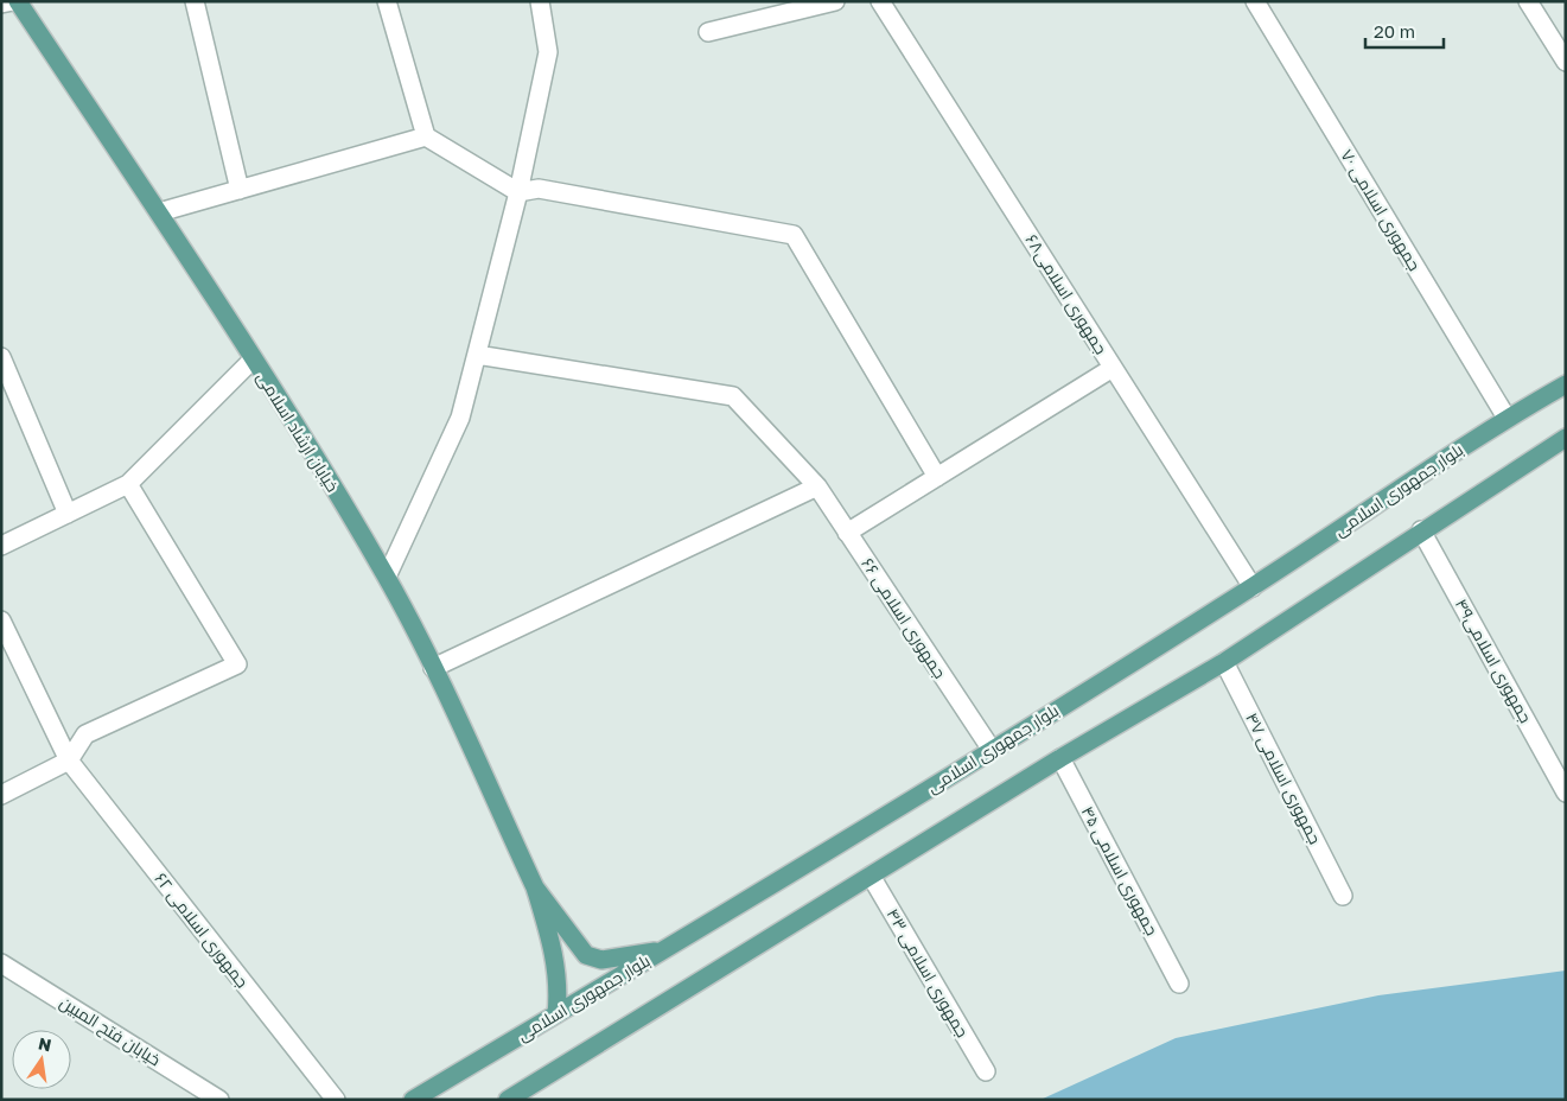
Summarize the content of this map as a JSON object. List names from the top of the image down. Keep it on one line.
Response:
{"streets":{"main road":["خیابان ارشاد اسلامی","بلوار جمهوری اسلامی"],"street":["جمهوری اسلامی ۷۰","جمهوری اسلامی۶۸","جمهوری اسلامی ۶۶","جمهوری اسلامی۴۹","جمهوری اسلامی ۴۷","جمهوری اسلامی ۴۵","جمهوری اسلامی ۶۲","جمهوری اسلامی ۴۳","خیابان فتح المبین"]},"crossings":[["جمهوری اسلامی ۷۰","بلوار جمهوری اسلامی"],["جمهوری اسلامی۶۸","بلوار جمهوری اسلامی"],["خیابان ارشاد اسلامی","بلوار جمهوری اسلامی"],["بلوار جمهوری اسلامی","جمهوری اسلامی ۶۶"]],"scale_bar":"20 m","north":"top"}
